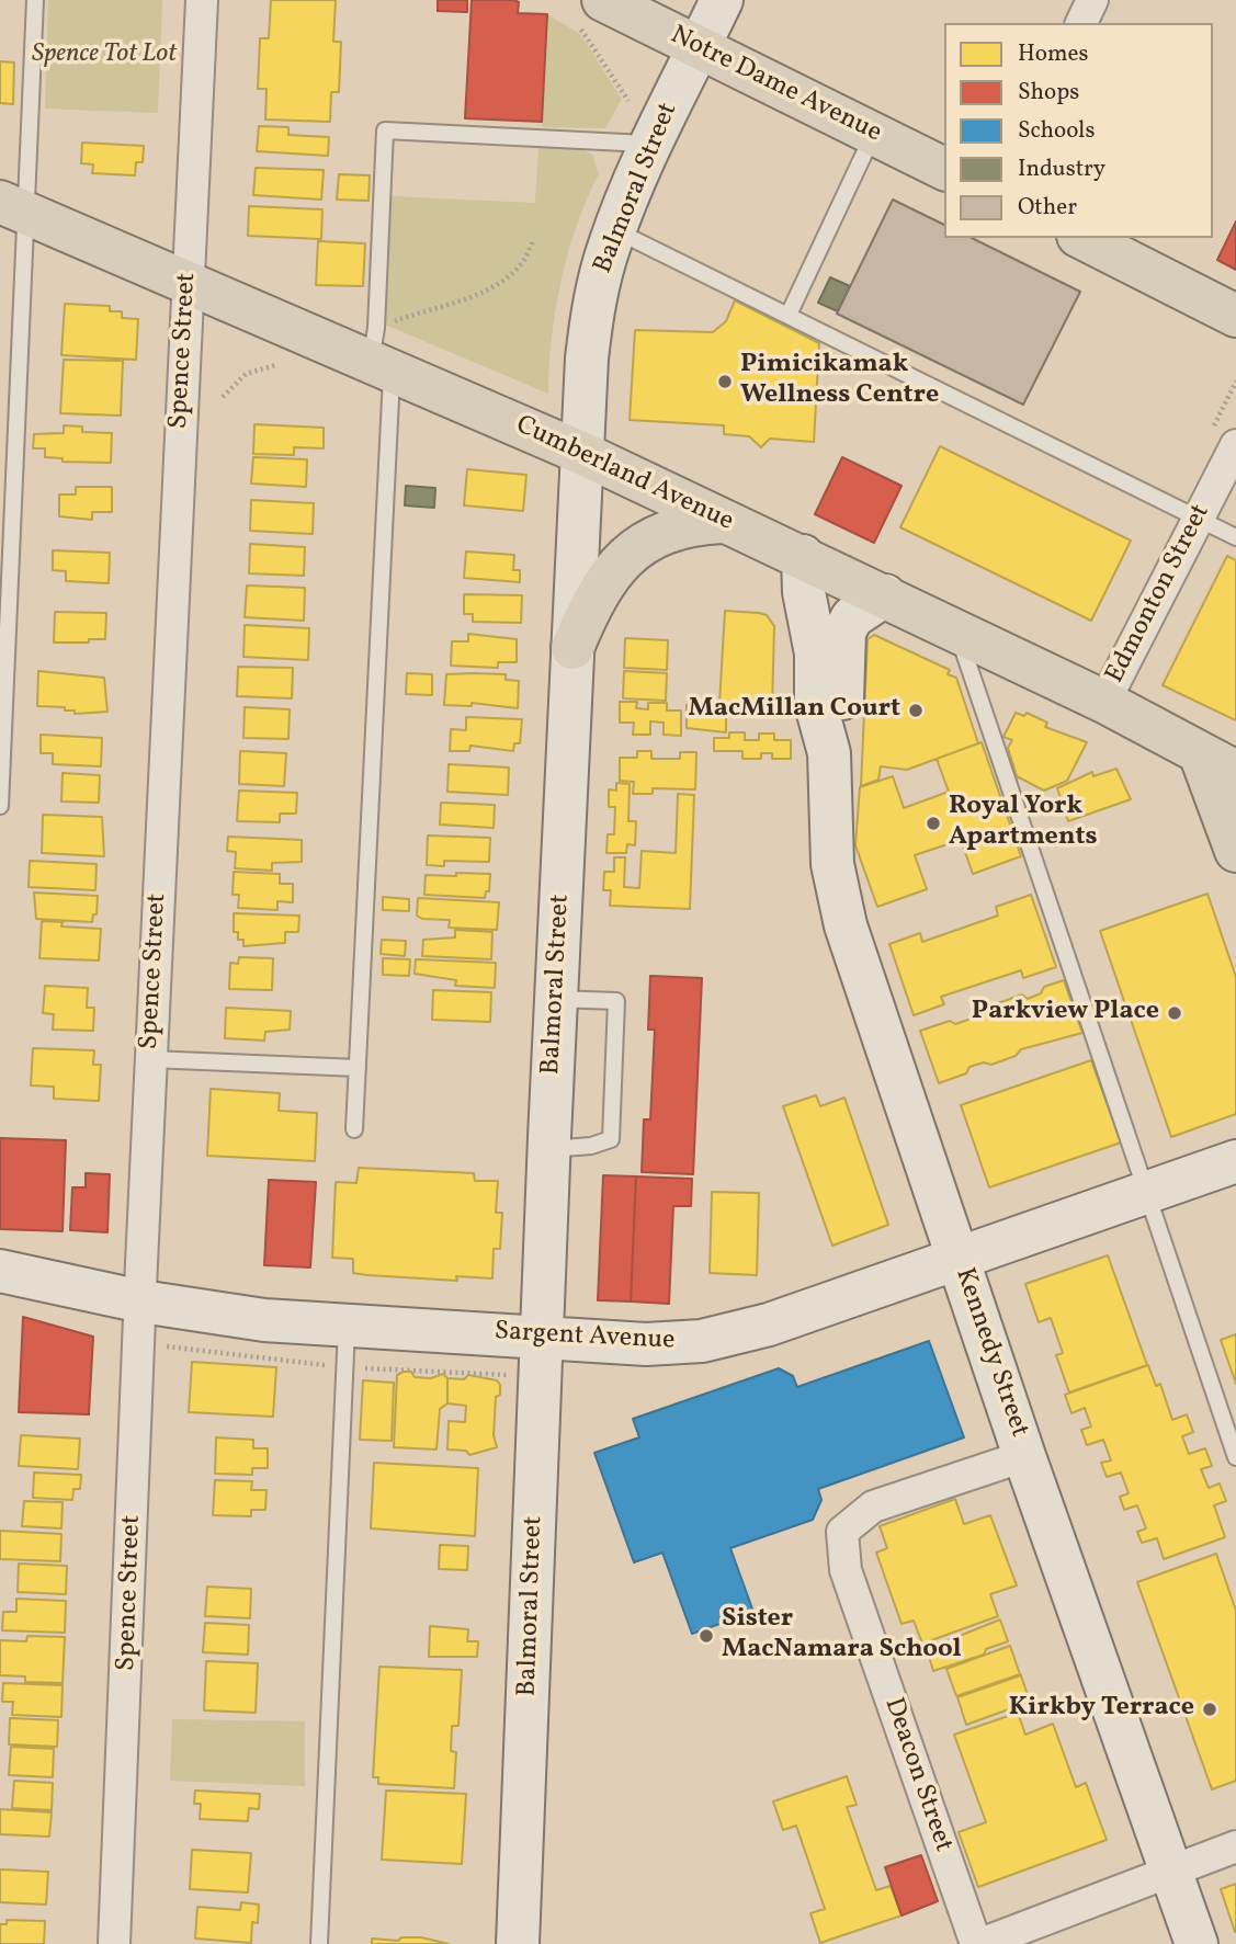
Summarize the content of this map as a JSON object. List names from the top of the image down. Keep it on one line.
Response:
{"streets":{"main road":["Notre Dame Avenue","Balmoral Street","Cumberland Avenue","Sargent Avenue","Kennedy Street"],"street":["Spence Street","Edmonton Street","Deacon Street"]},"crossings":[["Notre Dame Avenue","Balmoral Street"],["Balmoral Street","Cumberland Avenue"],["Balmoral Street","Sargent Avenue"],["Spence Street","Cumberland Avenue"],["Spence Street","Sargent Avenue"],["Cumberland Avenue","Edmonton Street"],["Cumberland Avenue","Kennedy Street"],["Sargent Avenue","Kennedy Street"],["Kennedy Street","Deacon Street"]],"parks":["Spence Tot Lot"],"places":["Pimicikamak Wellness Centre","MacMillan Court","Royal York Apartments","Parkview Place","Sister MacNamara School","Kirkby Terrace"],"legend":["Homes","Shops","Schools","Industry","Other"]}
